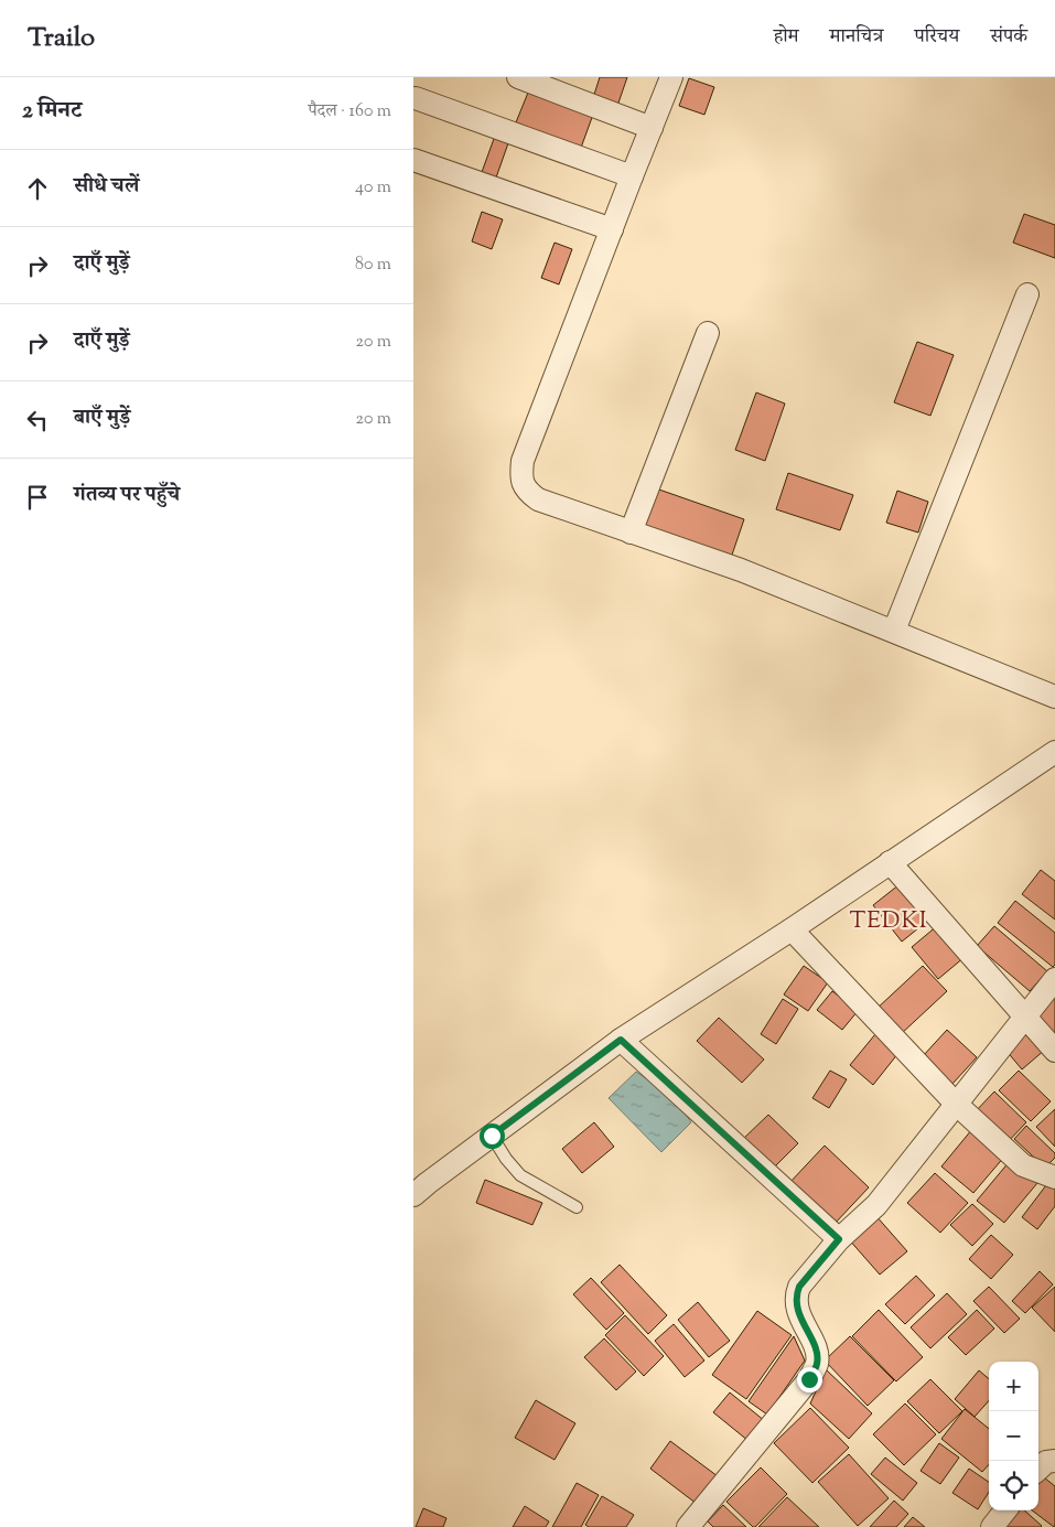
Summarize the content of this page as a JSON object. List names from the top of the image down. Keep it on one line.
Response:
{"districts":["TEDKI"],"page":{"header":"Trailo","nav":["होम","मानचित्र","परिचय","संपर्क"],"heading":["2 मिनट","पैदल · 160 m"],"list":[["सीधे चलें","40 m"],["दाएँ मुड़ें","80 m"],["दाएँ मुड़ें","20 m"],["बाएँ मुड़ें","20 m"],"गंतव्य पर पहुँचे"],"map_buttons":["+","−"]}}
